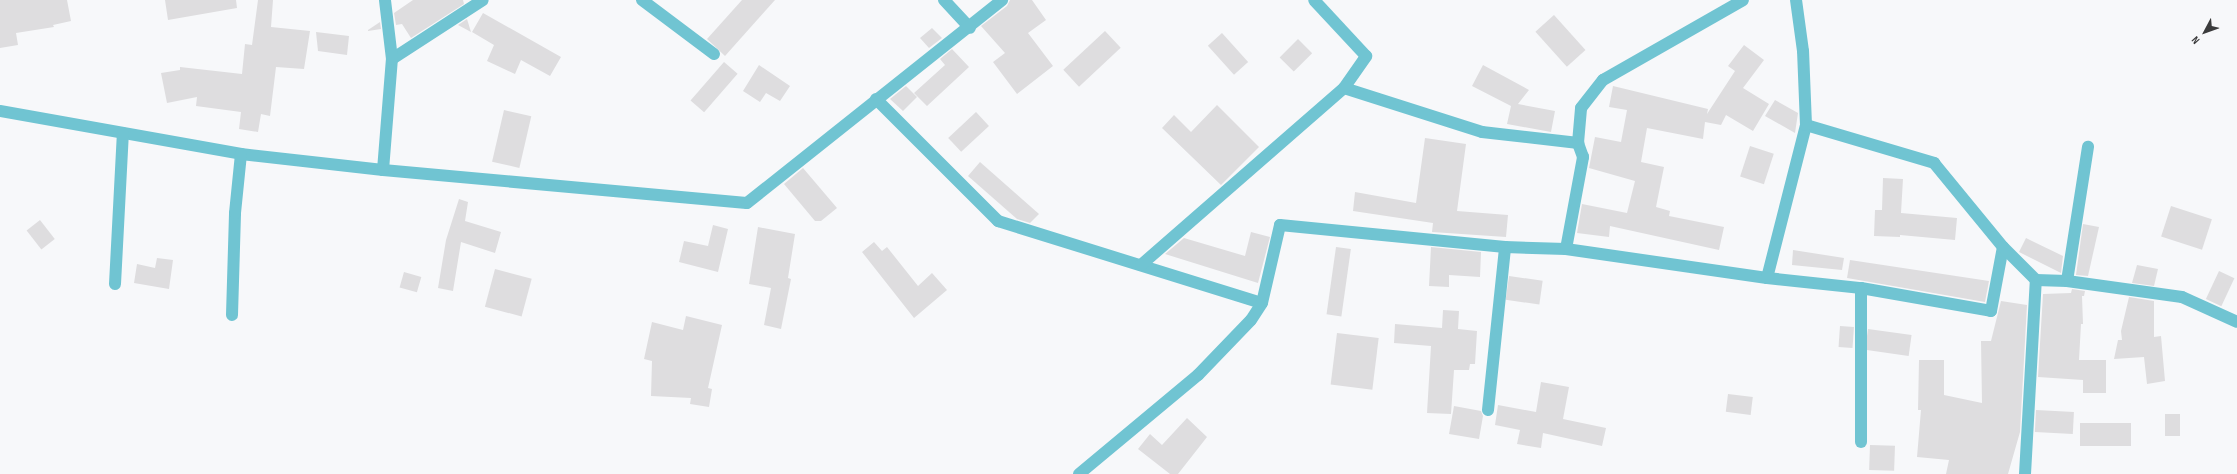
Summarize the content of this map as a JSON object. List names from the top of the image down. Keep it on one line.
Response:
{"north":"bottom left"}
